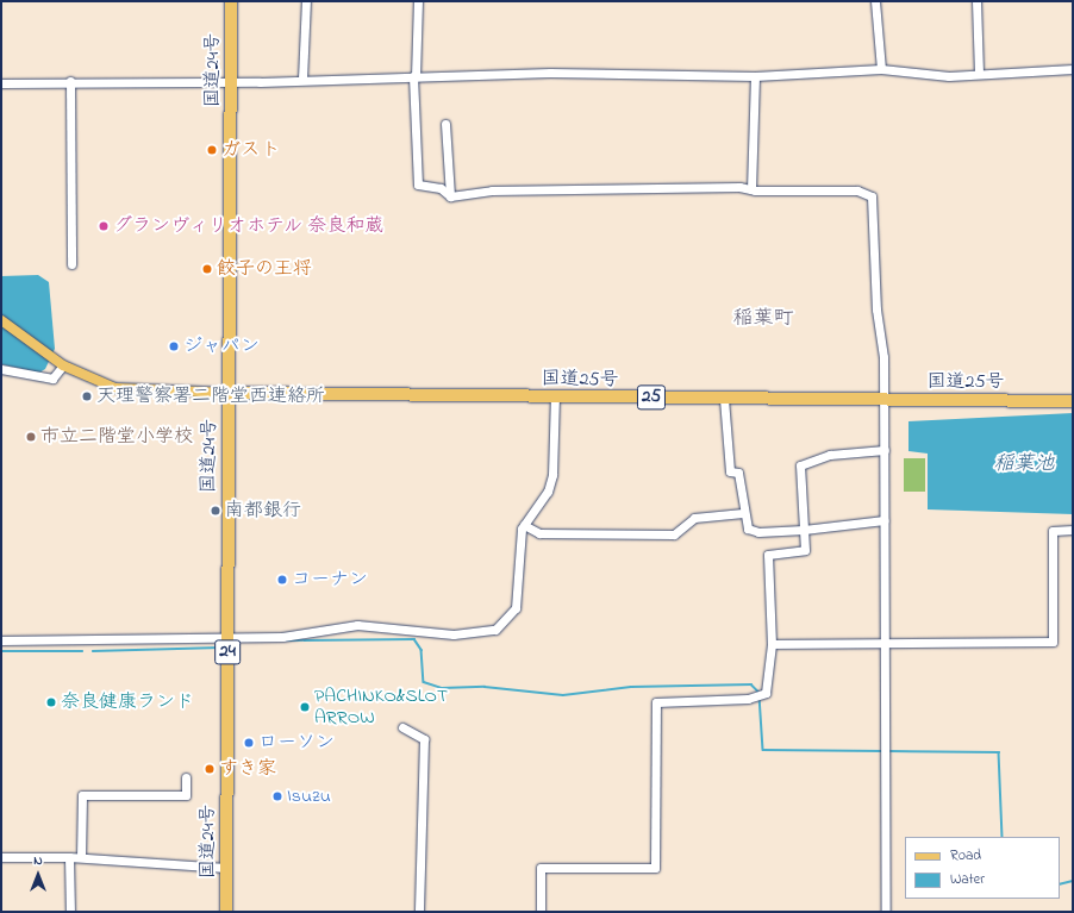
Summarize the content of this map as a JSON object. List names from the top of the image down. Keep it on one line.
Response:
{"streets":{"highway":["国道24号","国道25号","25","24"]},"crossings":[["国道24号","国道25号"]],"districts":["稲葉町"],"water":["稲葉池"],"places":["ガスト","グランヴィリオホテル 奈良和蔵","餃子の王将","ジャパン","天理警察署二階堂西連絡所","市立二階堂小学校","南都銀行","コーナン","奈良健康ランド","PACHINKO&SLOT ARROW","ローソン","すき家","Isuzu"],"legend":["Road","Water"],"north":"top"}
